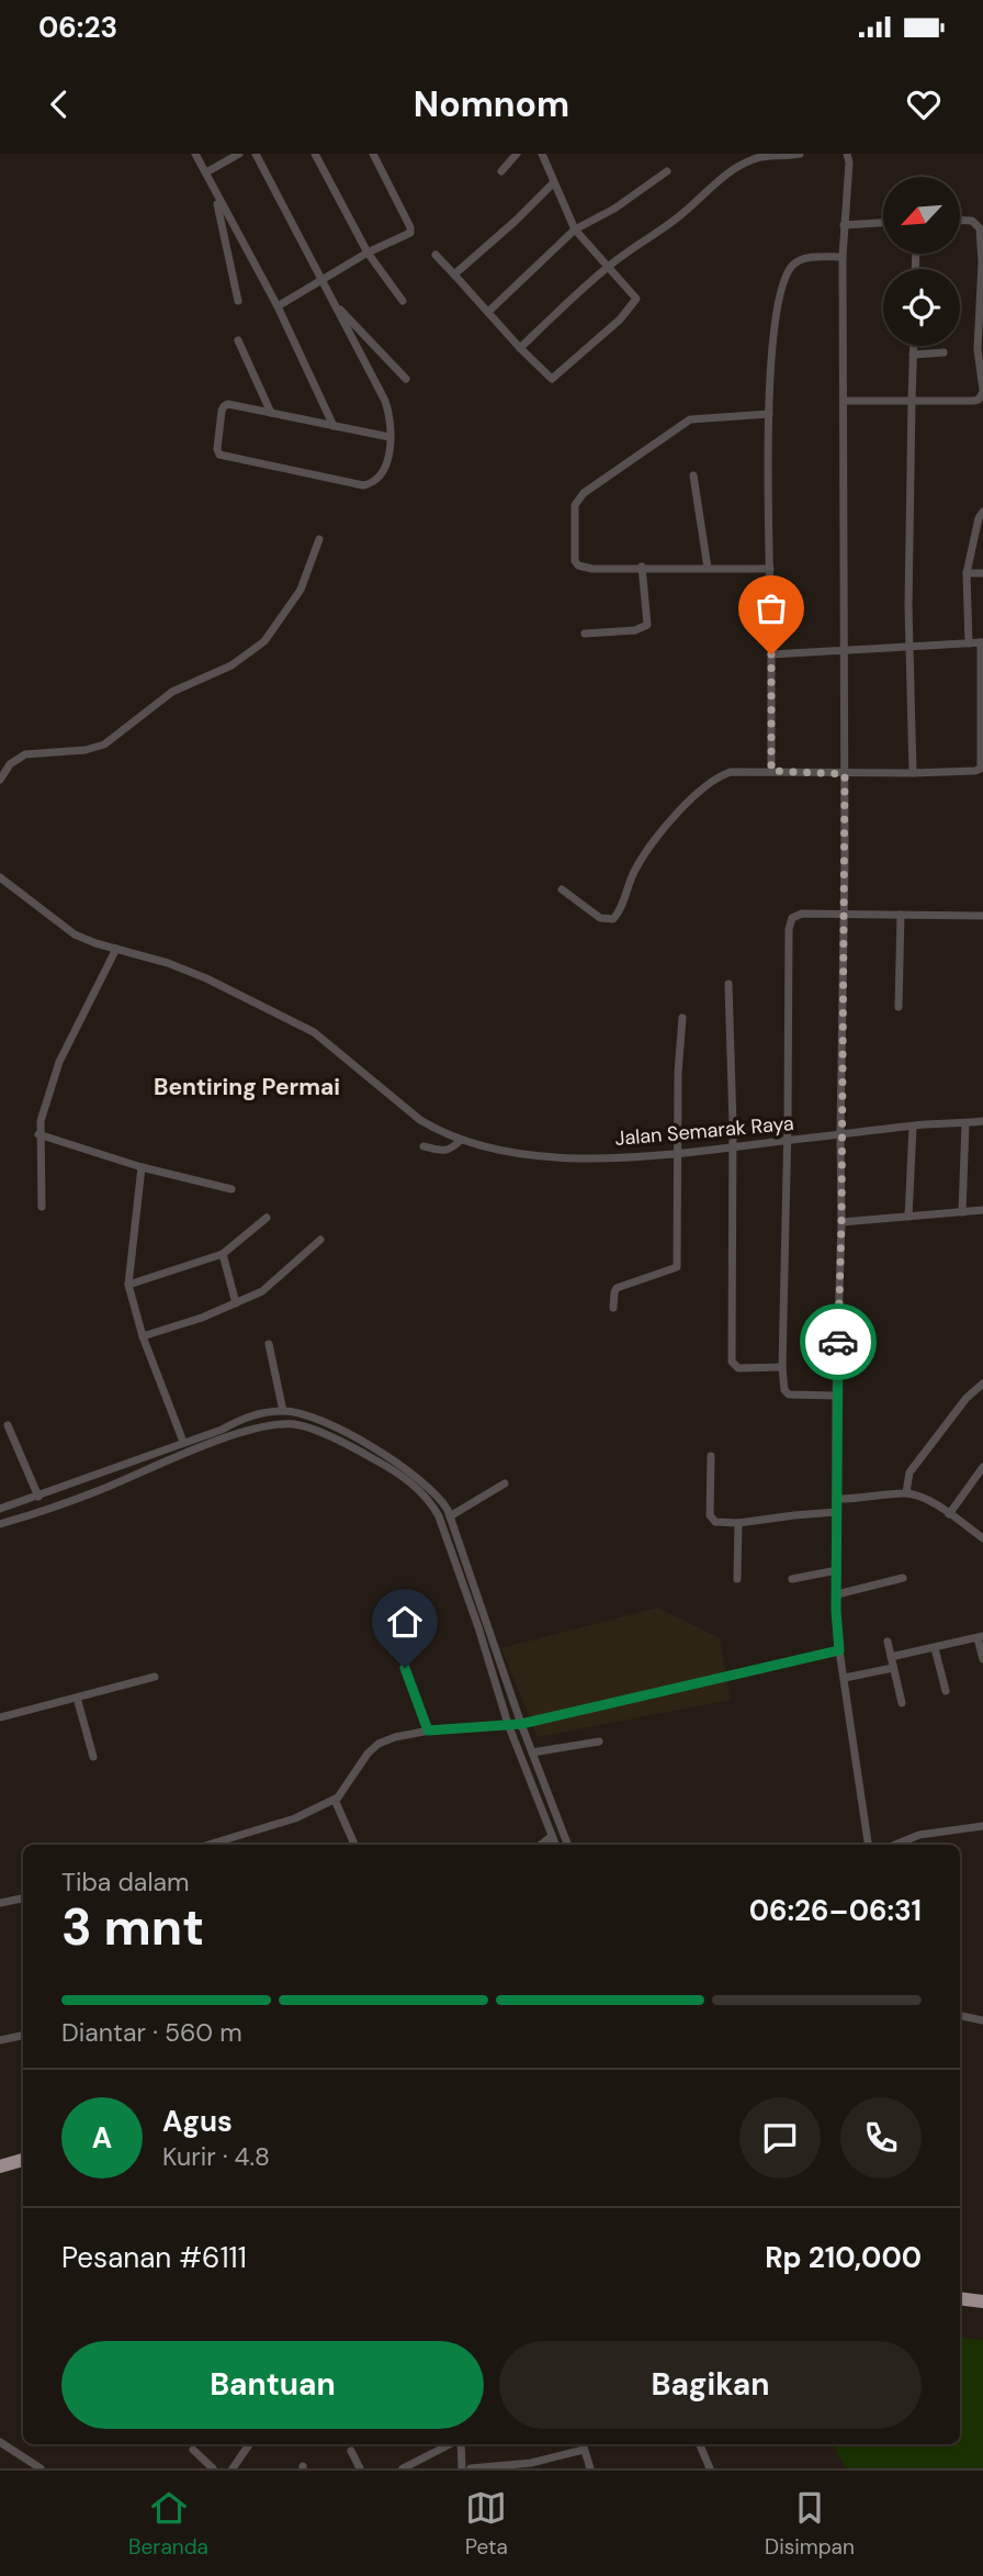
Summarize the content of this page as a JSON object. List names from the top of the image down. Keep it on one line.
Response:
{"streets":{"street":["Jalan Semarak Raya"]},"districts":["Bentiring Permai"],"north":"bottom left","page":{"status":"06:23","header":"Nomnom","heading":["3 mnt","Tiba dalam","06:26–06:31"],"panel":["Agus","Kurir · 4.8","Pesanan #6111","Rp 210,000"],"bar":"Diantar · 560 m","round":"A","buttons":["Bantuan","Bagikan"],"tabs":["Beranda","Peta","Disimpan"]}}
